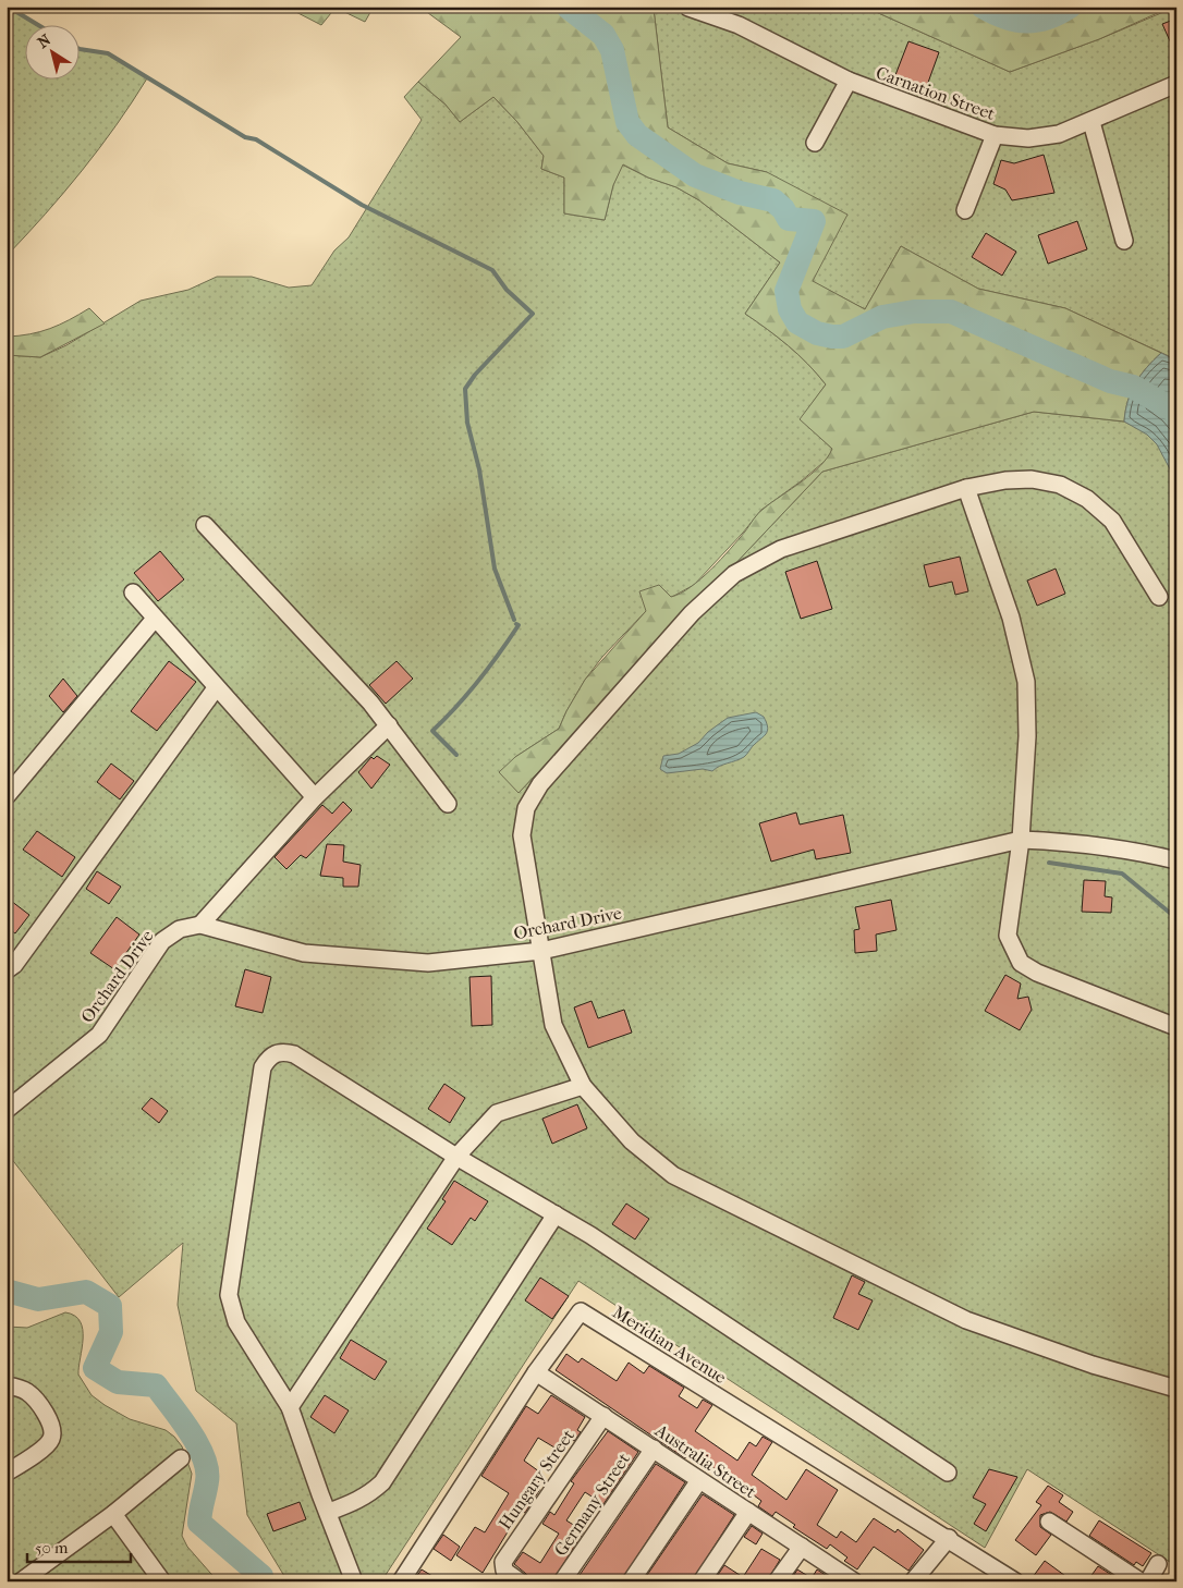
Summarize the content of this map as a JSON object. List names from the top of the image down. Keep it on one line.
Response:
{"streets":{"street":["Carnation Street","Orchard Drive","Meridian Avenue","Australia Street","Hungary Street","Germany Street"]},"crossings":[["Meridian Avenue","Australia Street"],["Australia Street","Hungary Street"],["Australia Street","Germany Street"]],"scale_bar":"50 m","north":"top left"}
